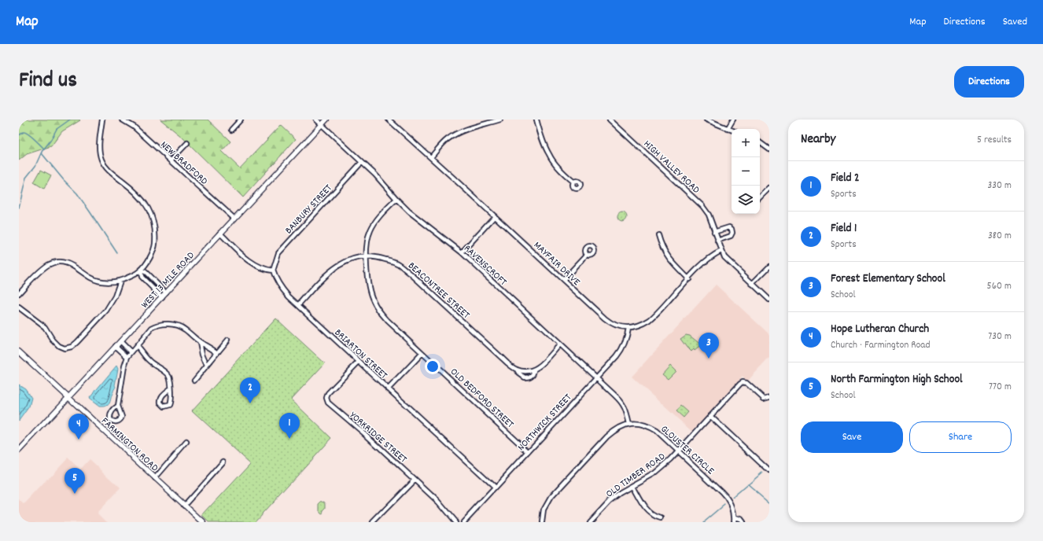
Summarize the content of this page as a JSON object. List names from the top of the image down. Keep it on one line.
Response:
{"streets":{"street":["NEW BRADFORD","HIGH VALLEY ROAD","BANBURY STREET","MAYFAIR DRIVE","RAVENSCROFT","WEST 13 MILE ROAD","BEACONTREE STREET","BRIARTON STREET","OLD BEDFORD STREET","NORTHWICK STREET","YORKRIDGE STREET","FARMINGTON ROAD","GLOUSTER CIRCLE","OLD TIMBER ROAD"]},"crossings":[["NEW BRADFORD","WEST 13 MILE ROAD"],["HIGH VALLEY ROAD","MAYFAIR DRIVE"],["BANBURY STREET","RAVENSCROFT"],["BANBURY STREET","BRIARTON STREET"],["MAYFAIR DRIVE","NORTHWICK STREET"],["RAVENSCROFT","WEST 13 MILE ROAD"],["RAVENSCROFT","BEACONTREE STREET"],["RAVENSCROFT","OLD BEDFORD STREET"],["RAVENSCROFT","NORTHWICK STREET"],["RAVENSCROFT","GLOUSTER CIRCLE"],["WEST 13 MILE ROAD","FARMINGTON ROAD"],["BEACONTREE STREET","BRIARTON STREET"],["BEACONTREE STREET","OLD BEDFORD STREET"],["BRIARTON STREET","NORTHWICK STREET"],["BRIARTON STREET","YORKRIDGE STREET"],["OLD BEDFORD STREET","NORTHWICK STREET"],["GLOUSTER CIRCLE","OLD TIMBER ROAD"]],"page":{"header":"Map","nav":["Map","Directions","Saved"],"title":"Find us","buttons":["Directions",["Save","Share"]],"heading":["Nearby","5 results"],"map_buttons":["+","−"],"list":[{"mark":"1","name":"Field 2","note":"Sports","value":"330 m"},{"mark":"2","name":"Field 1","note":"Sports","value":"380 m"},{"mark":"3","name":"Forest Elementary School","note":"School","value":"560 m"},{"mark":"4","name":"Hope Lutheran Church","note":"Church · Farmington Road","value":"730 m"},{"mark":"5","name":"North Farmington High School","note":"School","value":"770 m"}],"pins":["3","2","1","4","5"]}}
